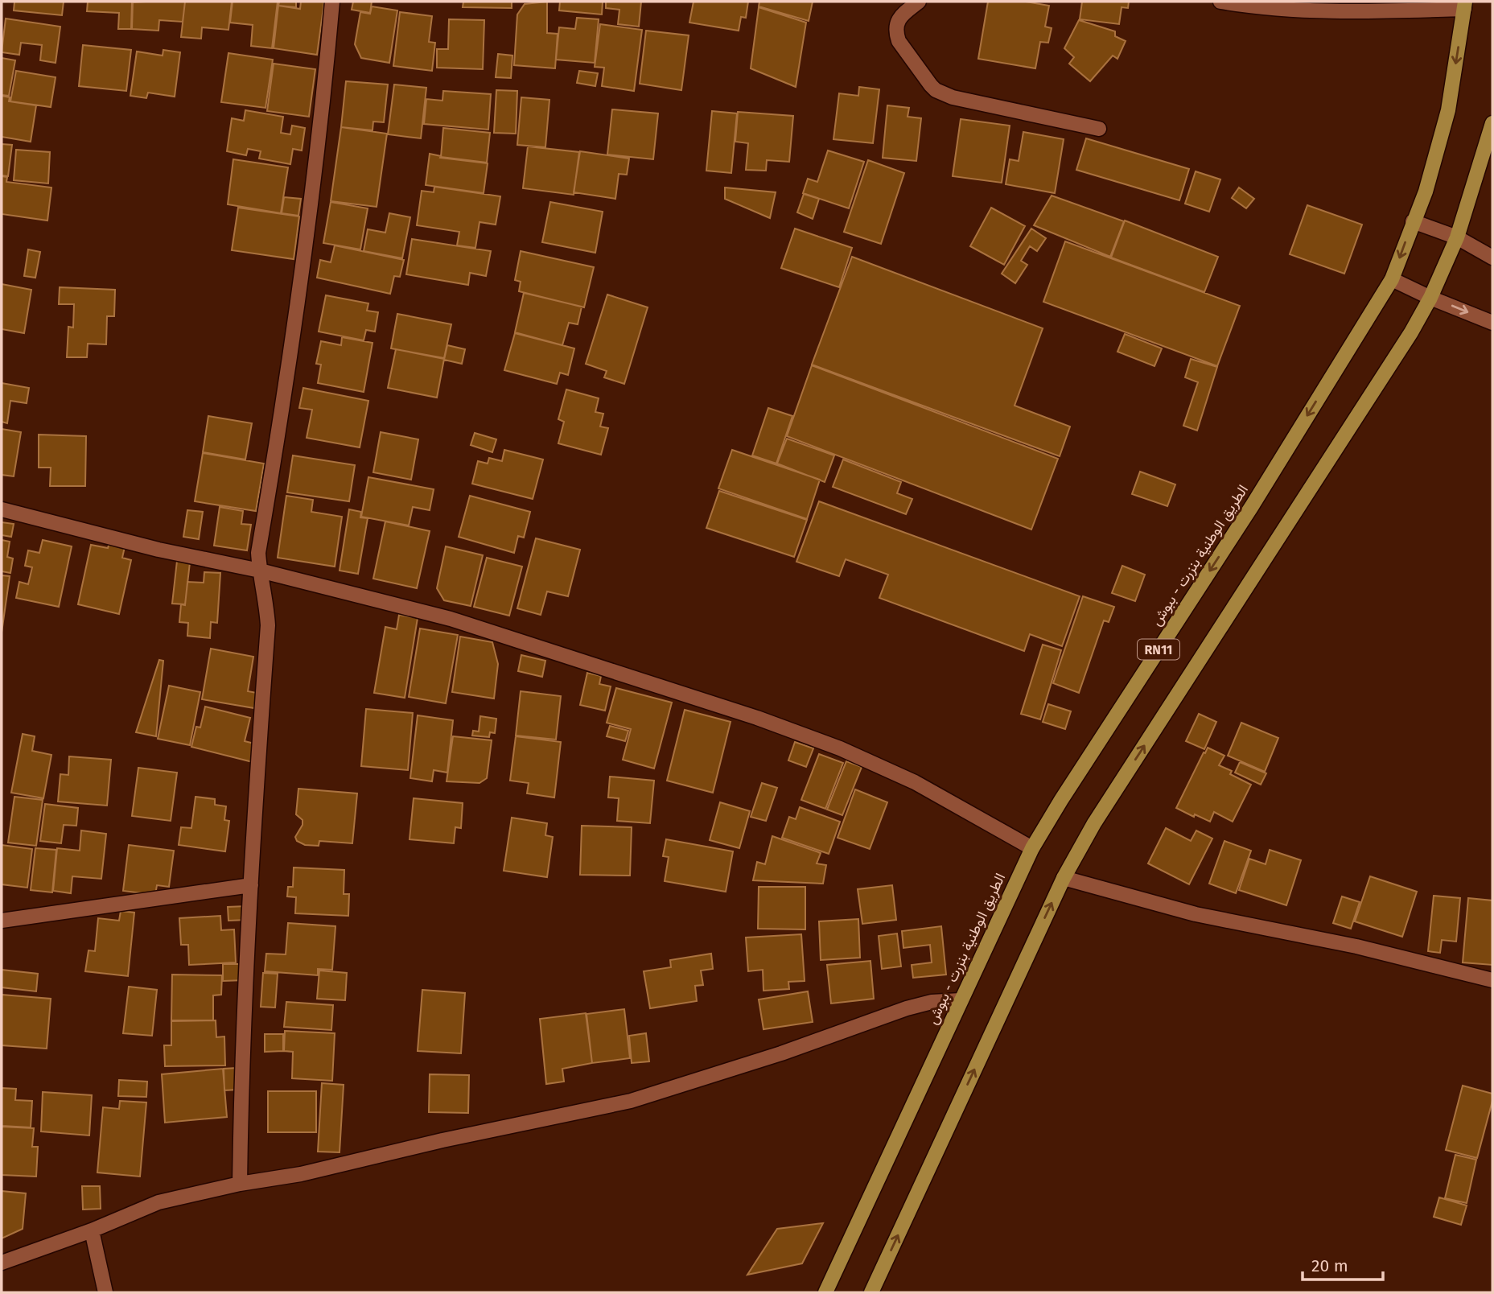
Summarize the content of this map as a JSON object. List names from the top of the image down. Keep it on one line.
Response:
{"streets":{"main road":["الطريق الوطنية بنزرت - ببوش","RN11"]},"scale_bar":"20 m"}
